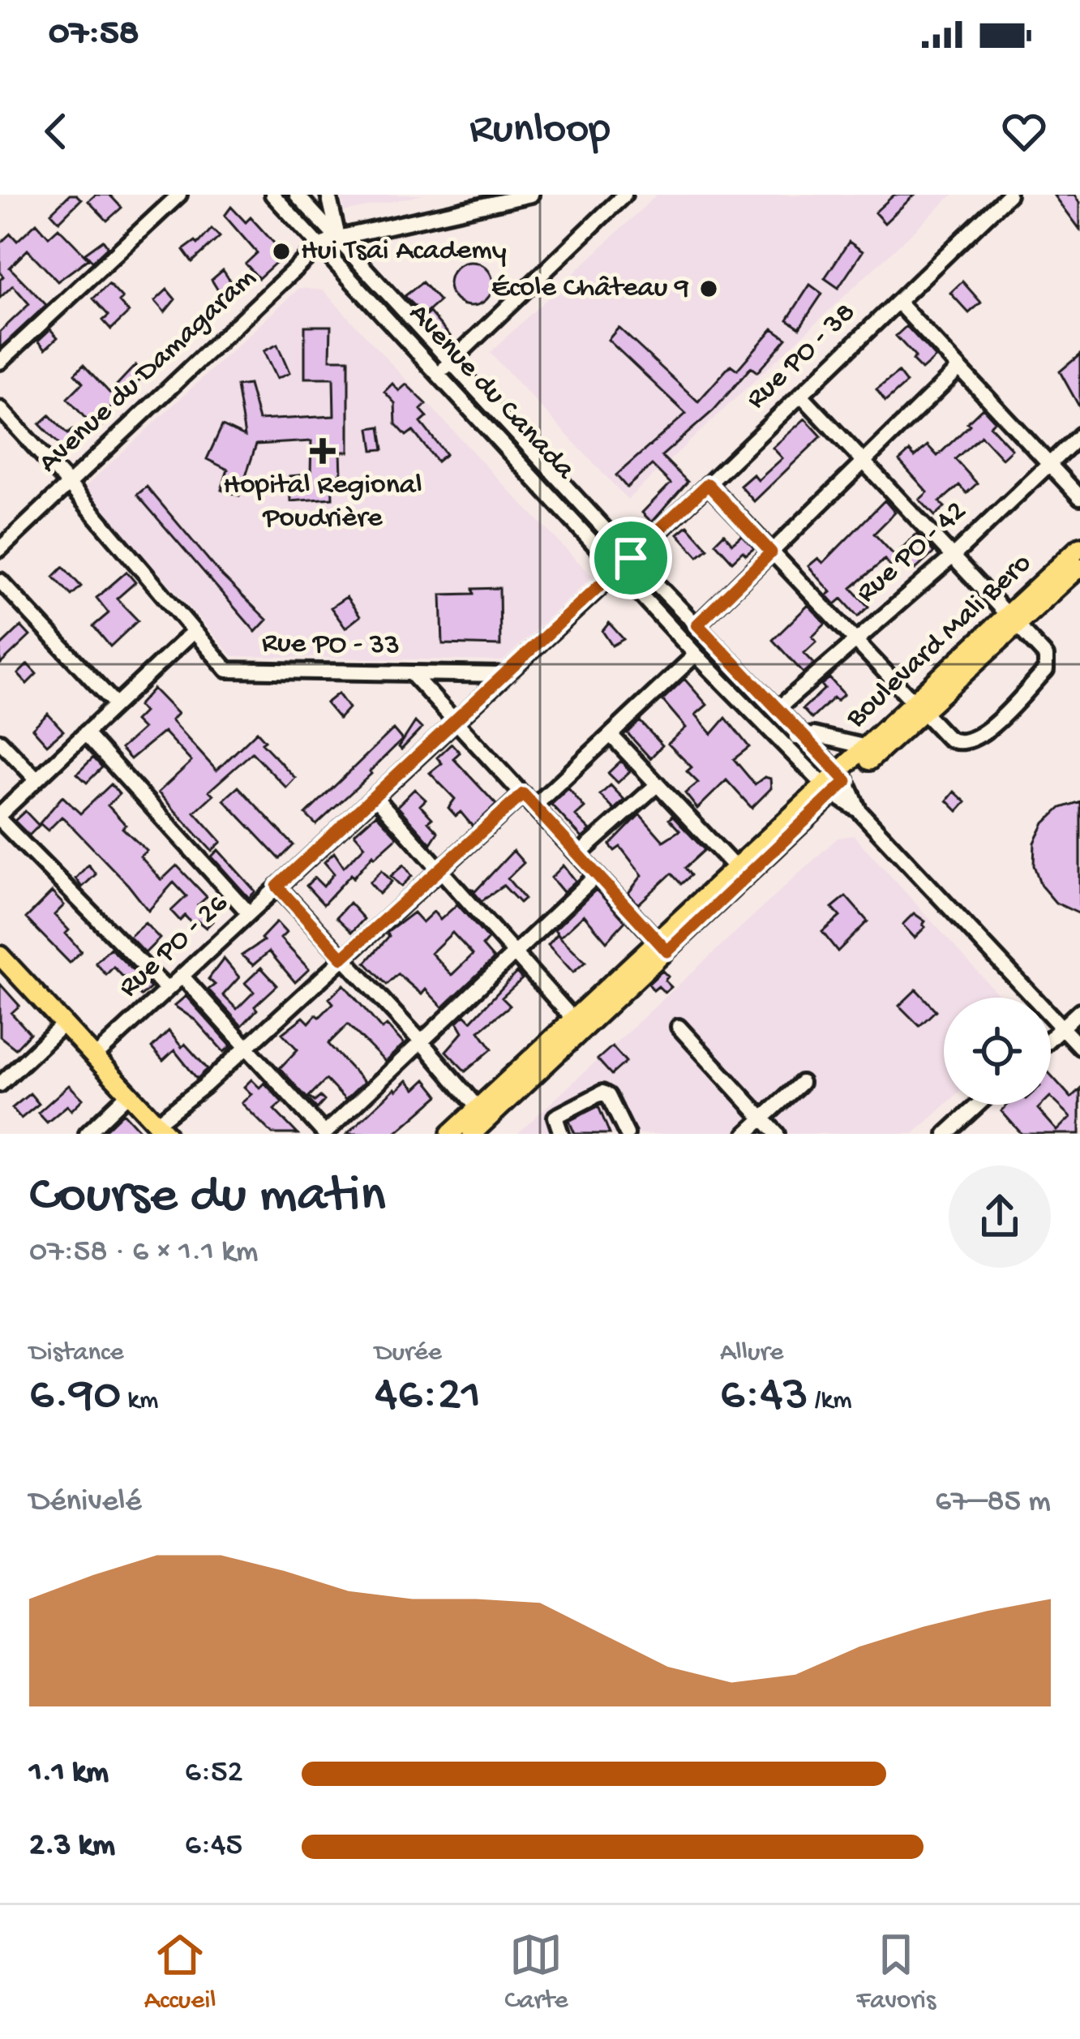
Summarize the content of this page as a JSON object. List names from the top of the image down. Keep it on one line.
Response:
{"streets":{"main road":["Boulevard Mali Bero"],"street":["Rue PO - 38","Avenue du Damagaram","Avenue du Canada","Rue PO - 42","Rue PO - 33","Rue PO - 26"]},"crossings":[["Rue PO - 38","Avenue du Canada"],["Rue PO - 38","Rue PO - 26"],["Avenue du Damagaram","Avenue du Canada"],["Avenue du Damagaram","Rue PO - 33"],["Avenue du Canada","Rue PO - 42"],["Avenue du Canada","Boulevard Mali Bero"],["Avenue du Canada","Rue PO - 26"],["Rue PO - 33","Rue PO - 26"]],"places":{"other":["Hui Tsai Academy","École Château 9"],"health":["Hopital Regional Poudrière"]},"page":{"status":"07:58","header":"Runloop","heading":["Course du matin","07:58 · 6 × 1.1 km"],"stats":[["Distance","6.90 km"],["Durée","46:21"],["Allure","6:43 /km"]],"chart":["Dénivelé","67–85 m"],"list":[{"name":"1.1 km","note":"6:52"},{"name":"2.3 km","note":"6:45"}],"tabs":["Accueil","Carte","Favoris"]}}
